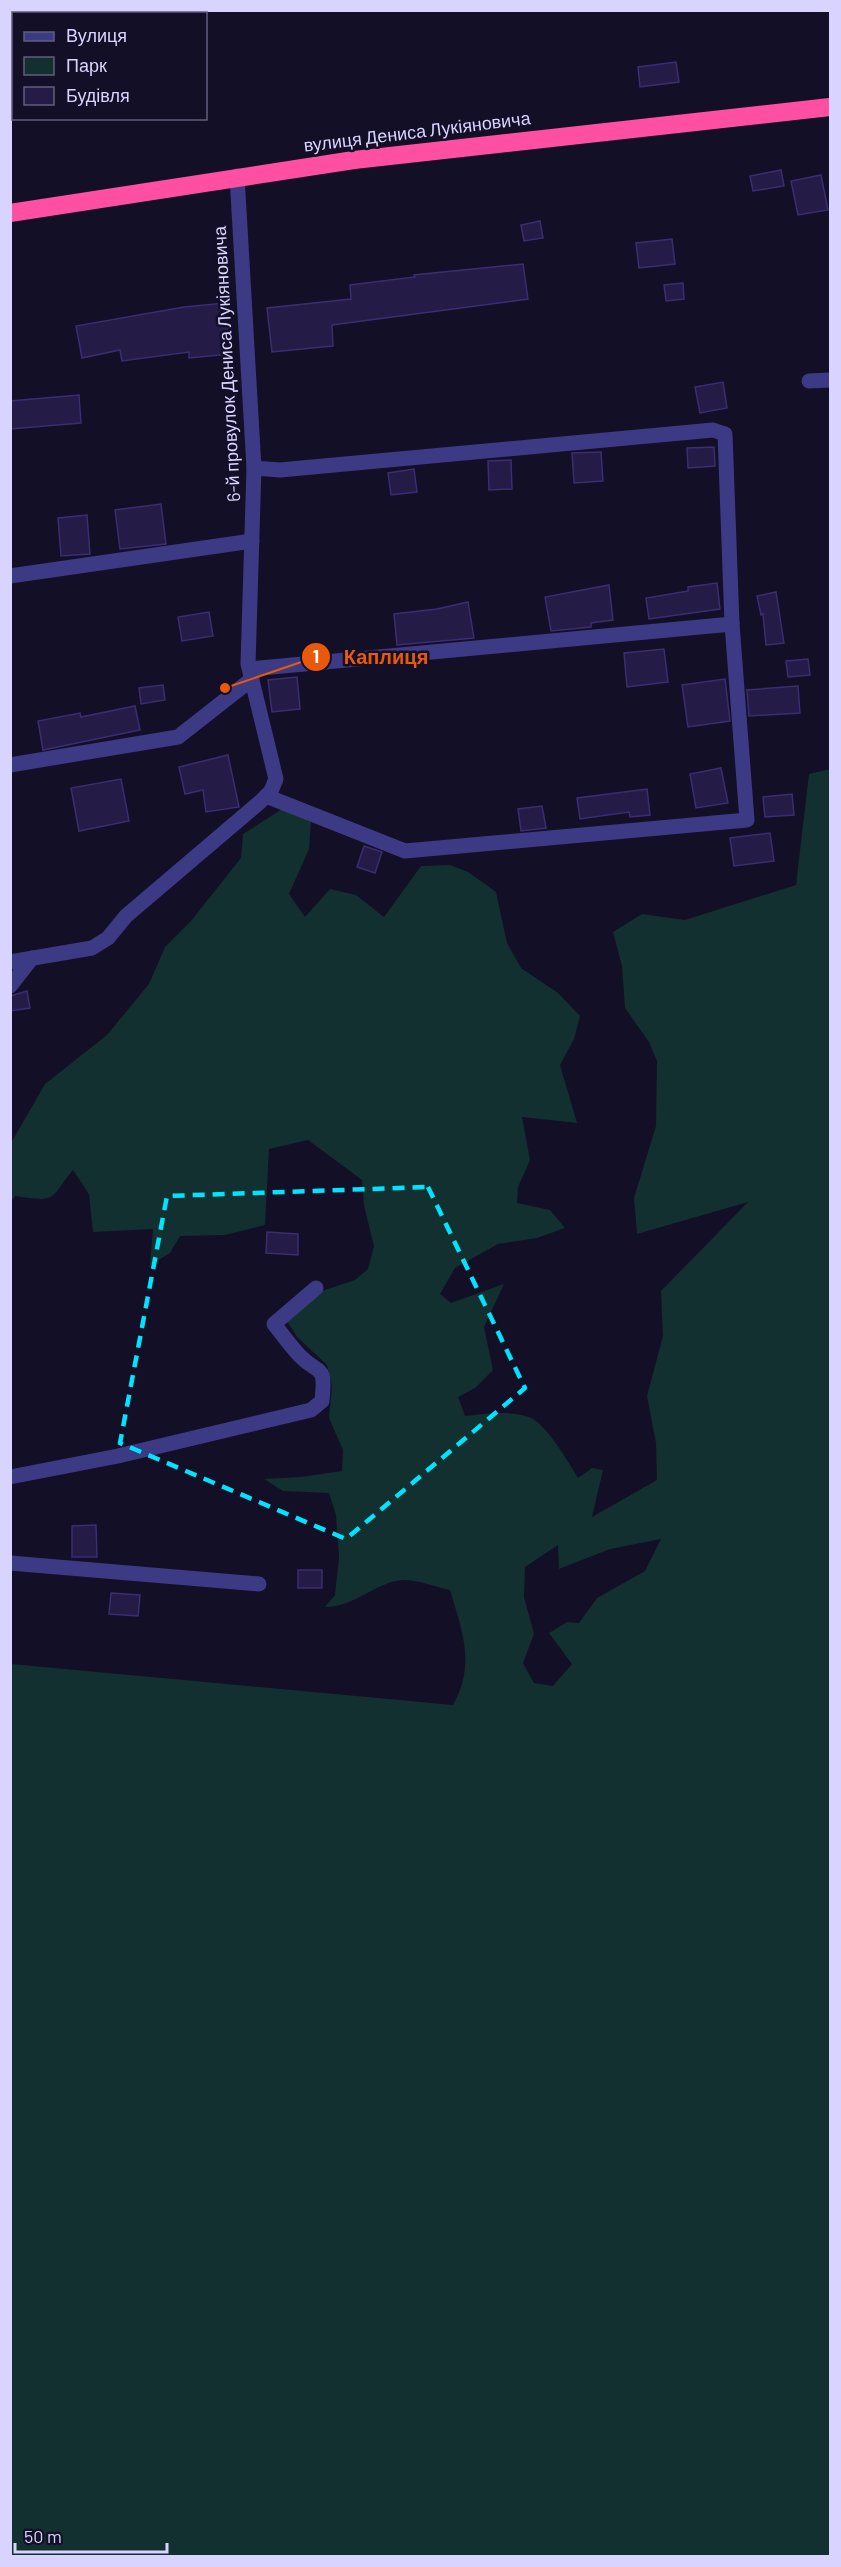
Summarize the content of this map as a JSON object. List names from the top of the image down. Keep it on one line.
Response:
{"streets":{"highway":["вулиця Дениса Лукіяновича"],"street":["6-й провулок Дениса Лукіяновича"]},"crossings":[["вулиця Дениса Лукіяновича","6-й провулок Дениса Лукіяновича"]],"places":["Каплиця"],"legend":["Вулиця","Парк","Будівля"],"scale_bar":"50 m"}
